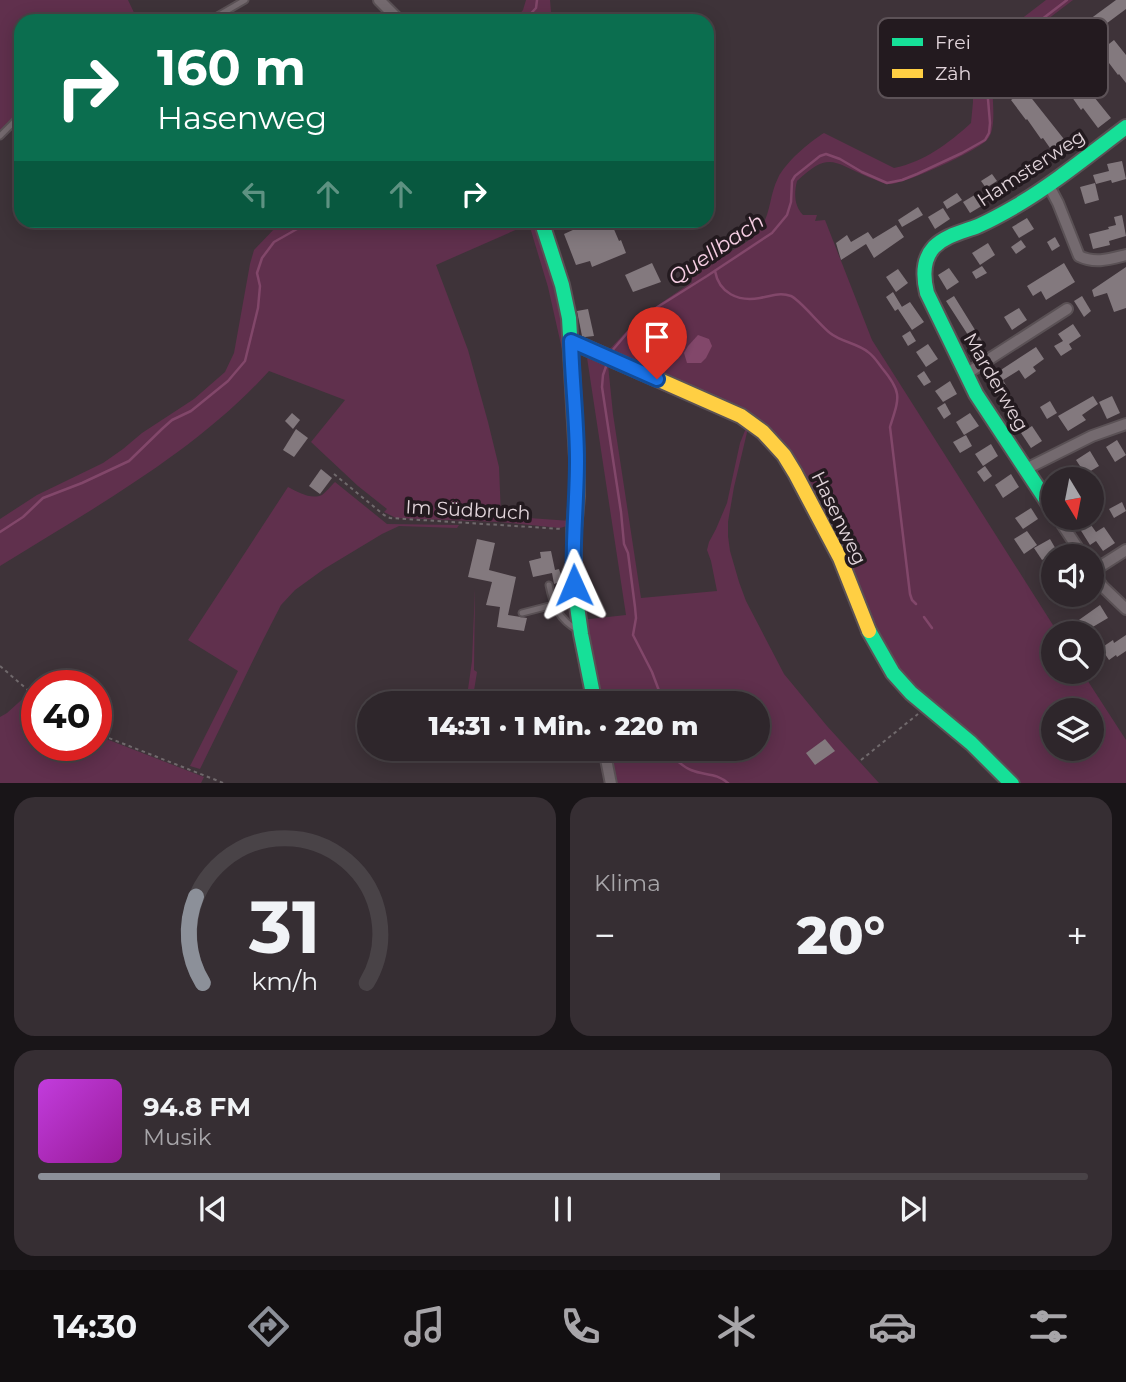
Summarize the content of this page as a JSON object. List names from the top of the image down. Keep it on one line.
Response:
{"streets":{"street":["Hamsterweg","Marderweg","Hasenweg"],"path":["Im Südbruch"]},"crossings":[["Hamsterweg","Marderweg"]],"water":["Quellbach"],"legend":["Frei","Zäh"],"north":"bottom","page":{"turn":["160 m","Hasenweg"],"limit":"40","trip":"14:31 · 1 Min. · 220 m","tile":"Klima","heat":["−","20°","+"],"song":["94.8 FM","Musik"],"tabs":"14:30","gauge":["31","km/h"]}}
